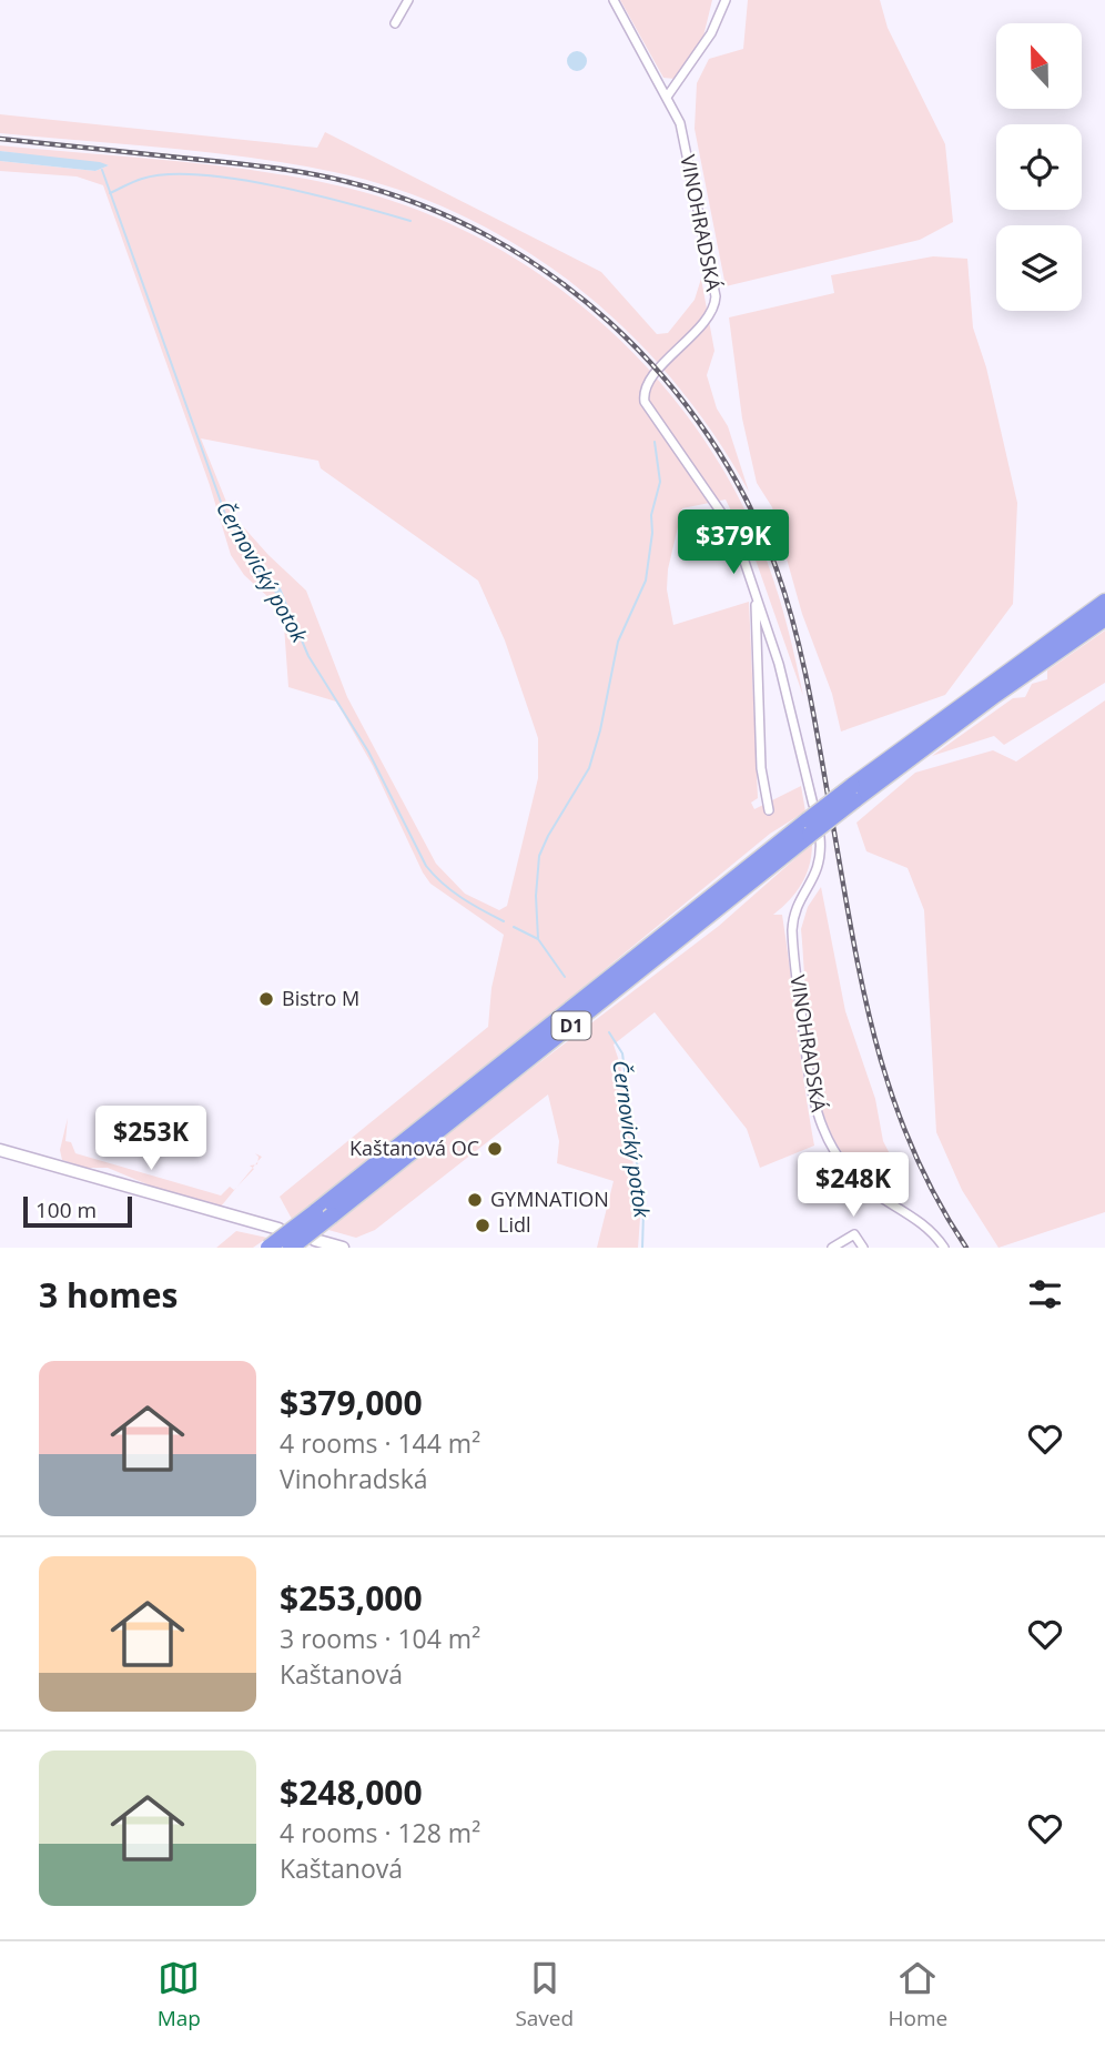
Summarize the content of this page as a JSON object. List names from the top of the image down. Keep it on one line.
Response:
{"streets":{"highway":["D1"],"street":["VINOHRADSKÁ"]},"crossings":[["VINOHRADSKÁ","D1"]],"water":["Černovický potok"],"places":["Bistro M","Kaštanová OC","GYMNATION","Lidl"],"scale_bar":"100 m","north":"top","page":{"price":["$379K","$253K","$248K"],"scale":"100 m","heading":"3 homes","list":[{"name":"$379,000","note":"4 rooms · 144 m² · Vinohradská"},{"name":"$253,000","note":"3 rooms · 104 m² · Kaštanová"},{"name":"$248,000","note":"4 rooms · 128 m² · Kaštanová"}],"tabs":["Map","Saved","Home"]}}
